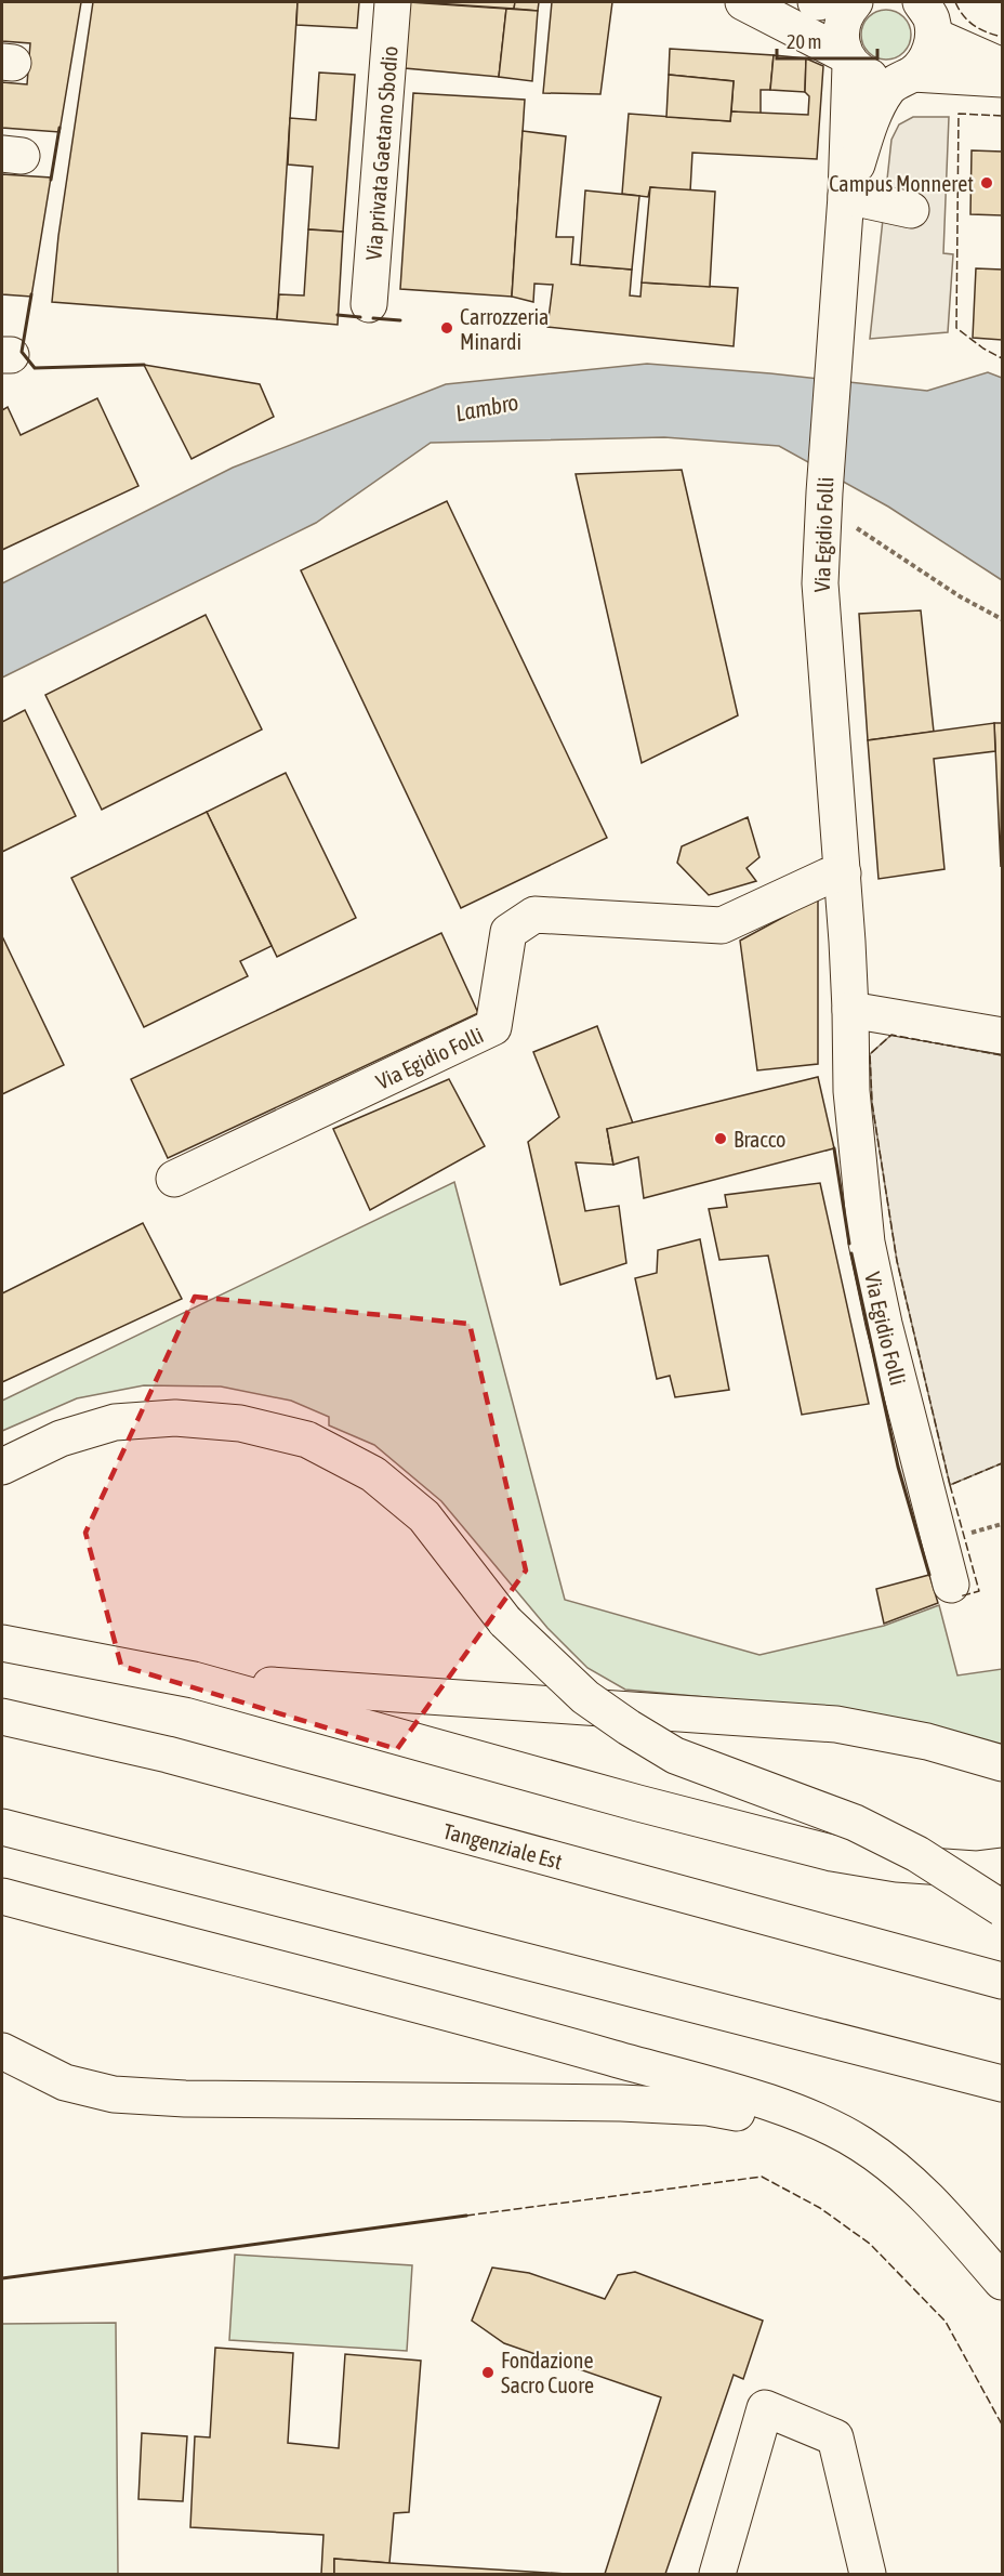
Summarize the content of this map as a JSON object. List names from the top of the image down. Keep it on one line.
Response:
{"streets":{"main road":["Via privata Gaetano Sbodio","Via Egidio Folli","Tangenziale Est"]},"water":["Lambro"],"places":["Campus Monneret","Carrozzeria Minardi","Bracco","Fondazione Sacro Cuore"],"scale_bar":"20 m"}
